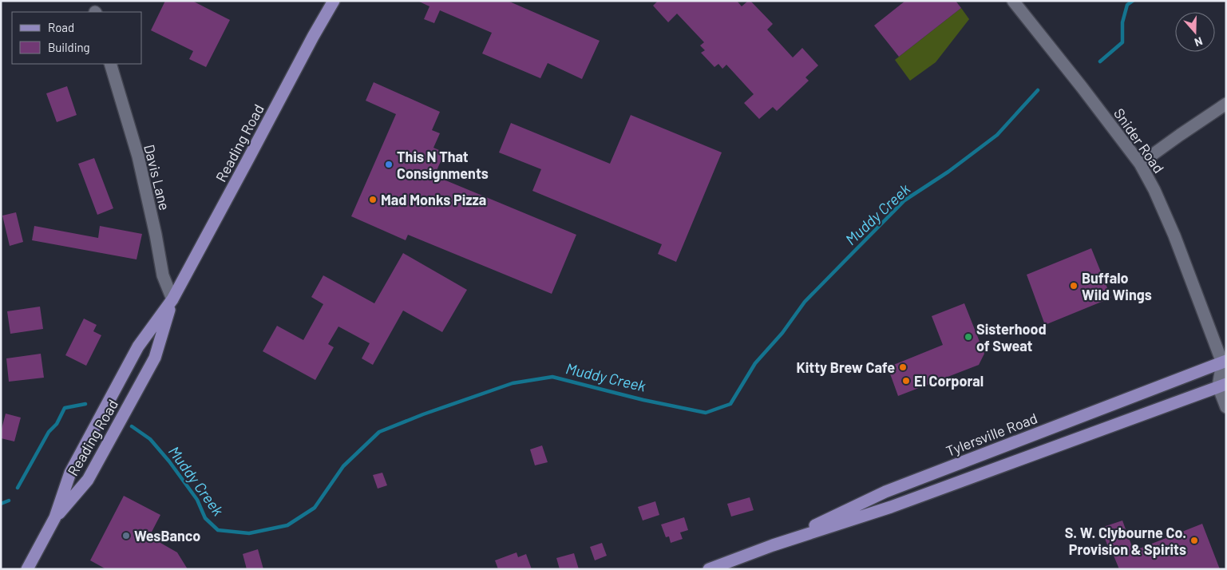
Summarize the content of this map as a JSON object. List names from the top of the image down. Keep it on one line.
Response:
{"streets":{"main road":["Reading Road","Tylersville Road"],"street":["Snider Road","Davis Lane"]},"crossings":[["Snider Road","Tylersville Road"],["Reading Road","Davis Lane"]],"water":["Muddy Creek"],"places":["This N That Consignments","Mad Monks Pizza","Buffalo Wild Wings","Sisterhood of Sweat","Kitty Brew Cafe","El Corporal","WesBanco","S. W. Clybourne Co. Provision & Spirits"],"legend":["Road","Building"],"north":"bottom"}
